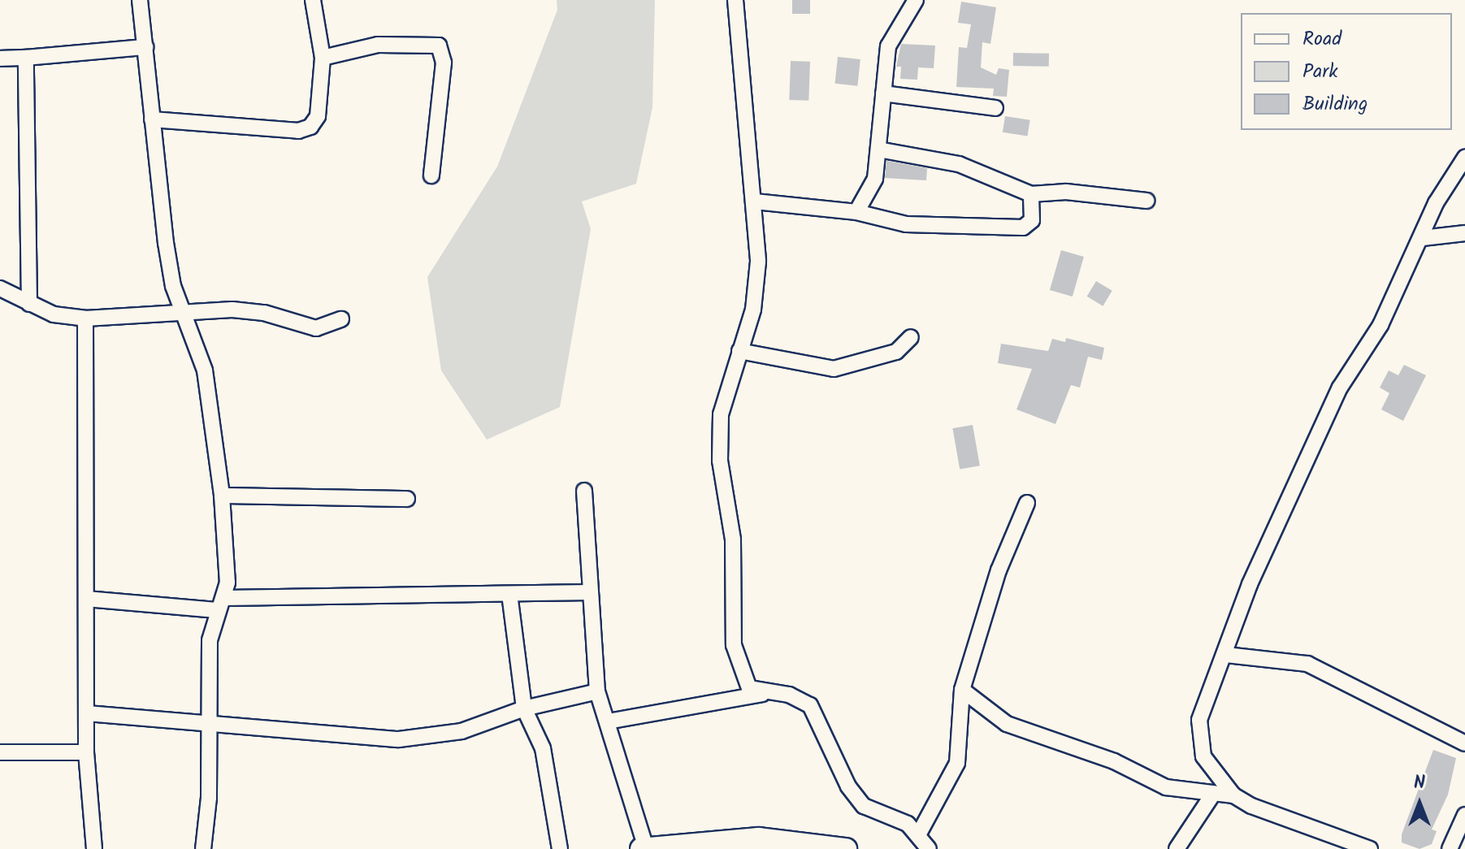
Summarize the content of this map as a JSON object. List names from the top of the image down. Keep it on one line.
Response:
{"legend":["Road","Park","Building"],"north":"top"}
